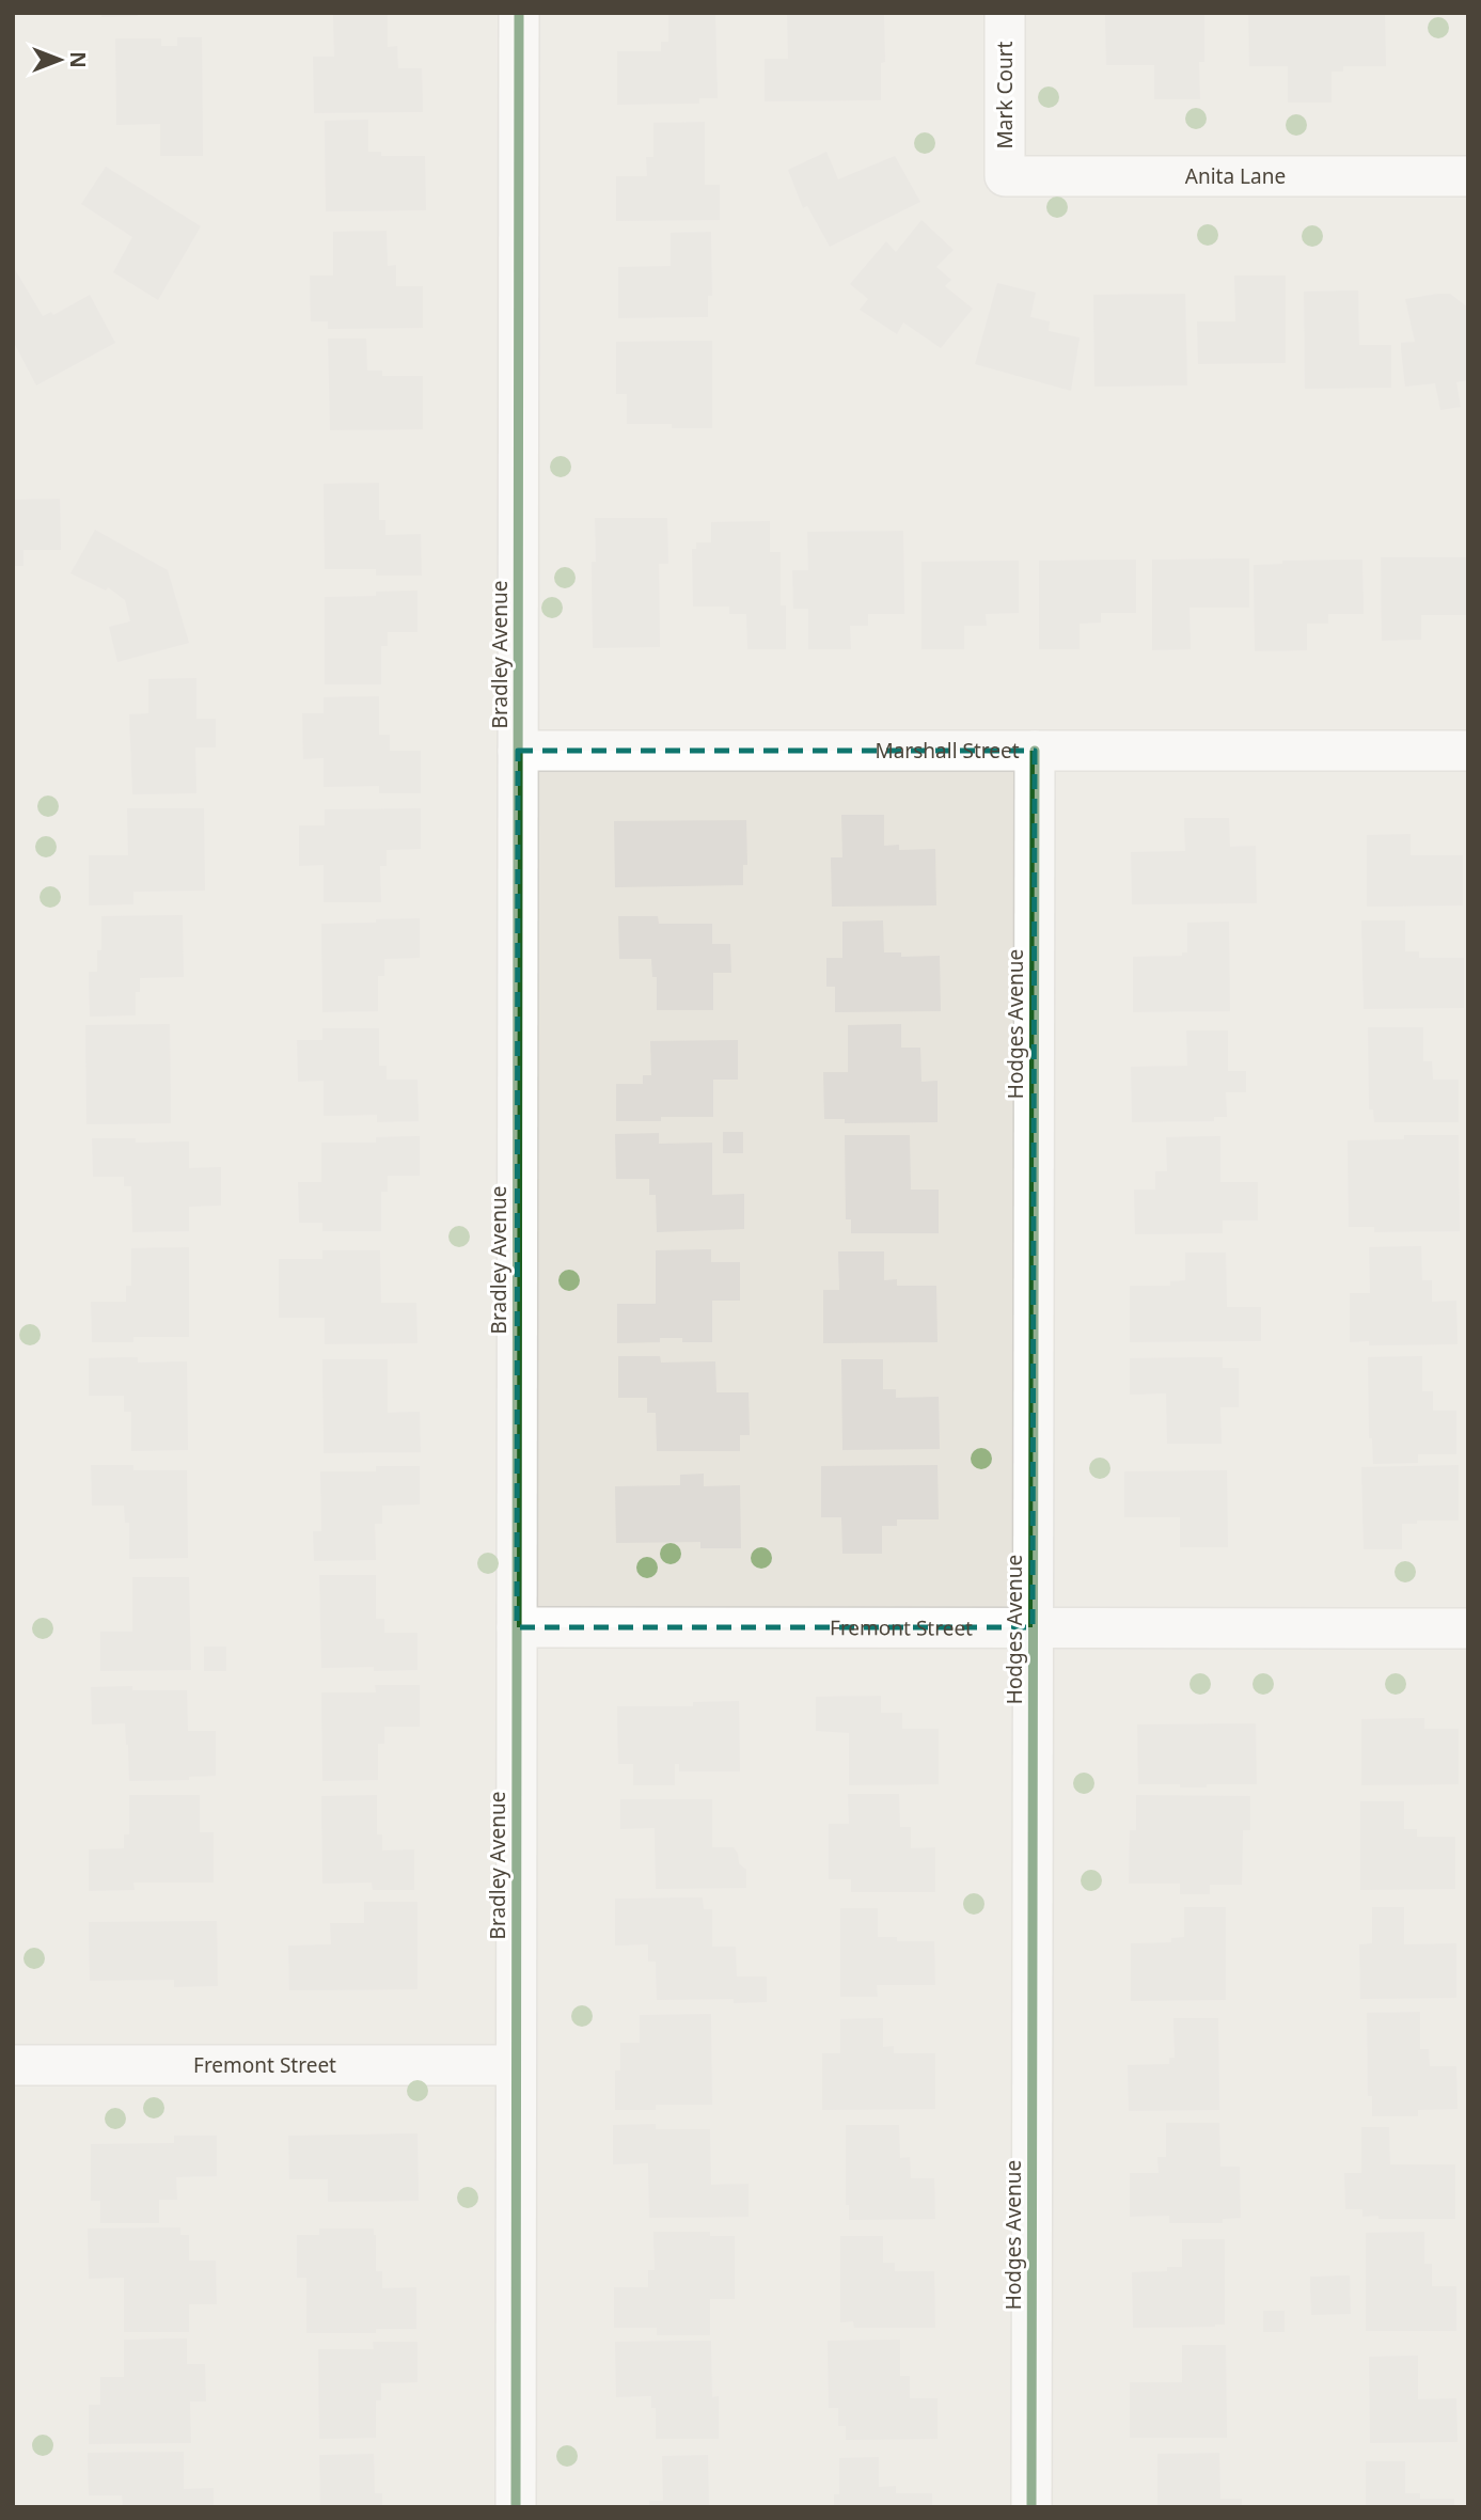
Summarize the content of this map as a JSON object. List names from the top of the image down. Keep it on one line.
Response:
{"streets":{"street":["Mark Court","Anita Lane","Bradley Avenue","Marshall Street","Hodges Avenue","Fremont Street"]},"crossings":[["Mark Court","Anita Lane"],["Bradley Avenue","Marshall Street"],["Bradley Avenue","Fremont Street"],["Marshall Street","Hodges Avenue"],["Hodges Avenue","Fremont Street"]],"north":"right"}
